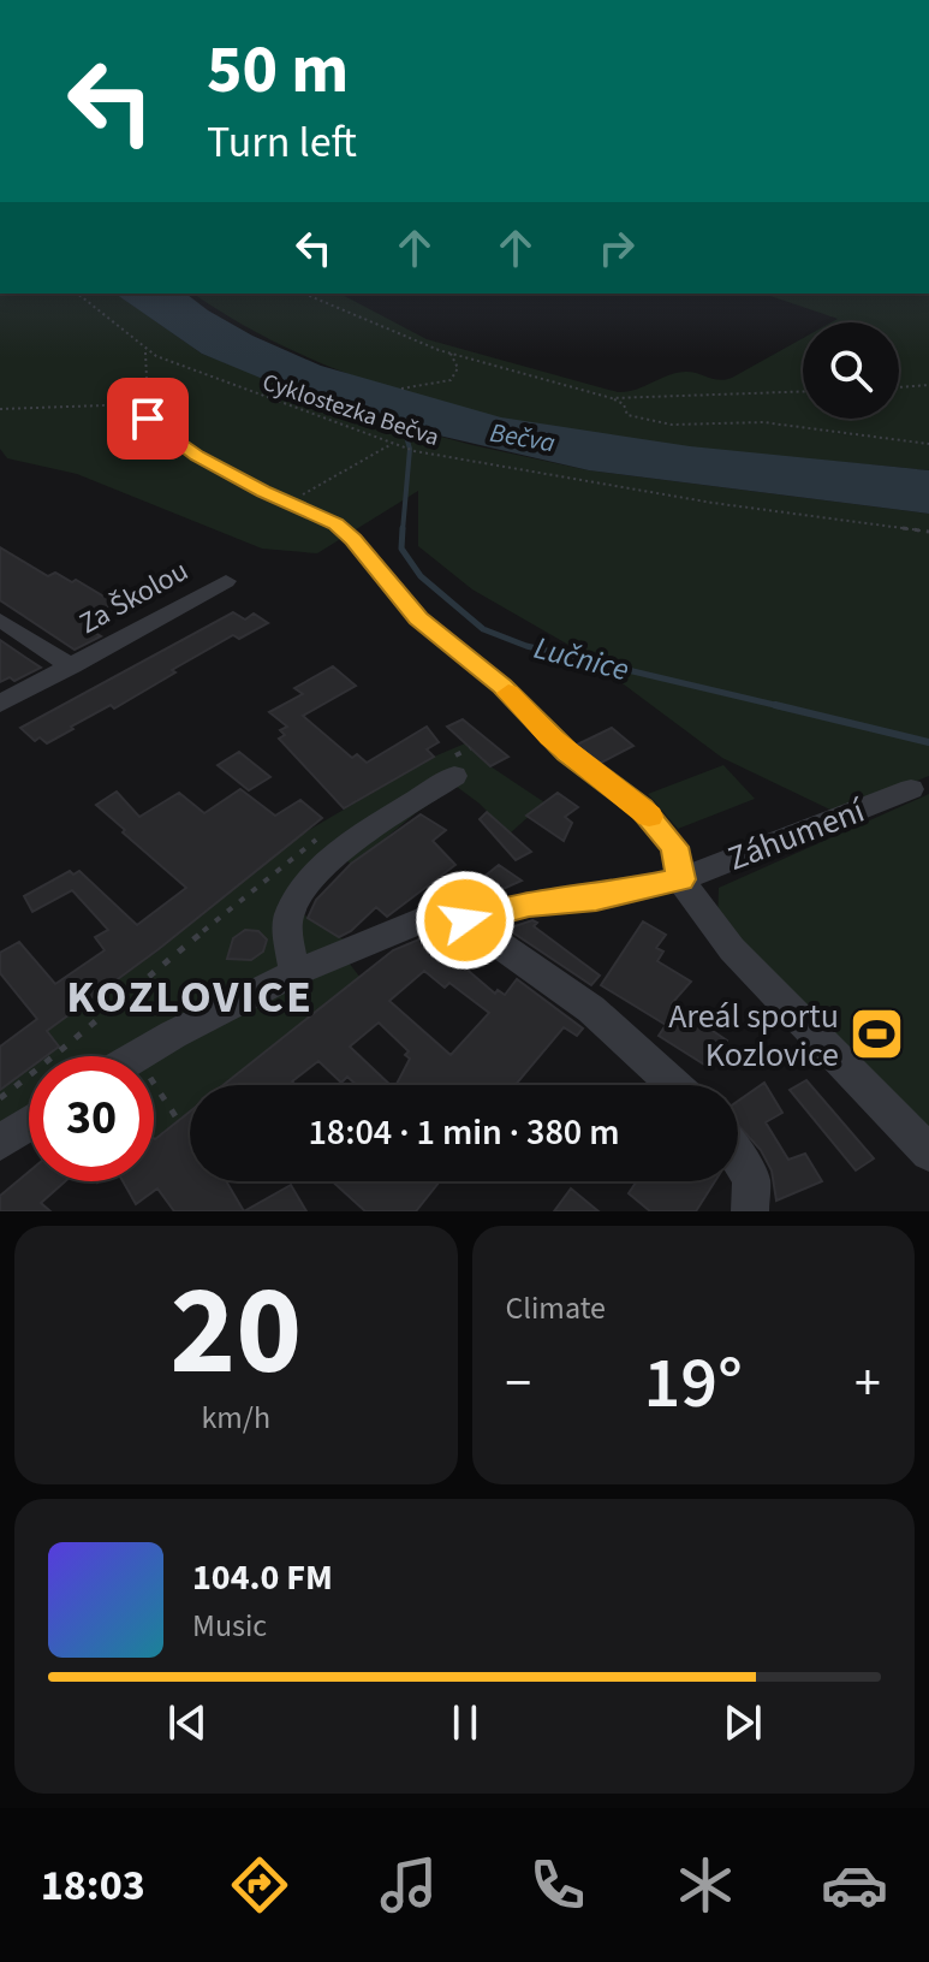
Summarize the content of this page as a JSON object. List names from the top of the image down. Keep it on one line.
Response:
{"streets":{"street":["Za Školou","Záhumení"],"path":["Cyklostezka Bečva"]},"districts":["KOZLOVICE"],"water":["Bečva","Lučnice"],"places":{"sports":["Areál sportu Kozlovice"]},"page":{"turn":["50 m","Turn left"],"limit":"30","trip":"18:04 · 1 min · 380 m","tile":[["20","km/h"],"Climate"],"heat":["−","19°","+"],"song":["104.0 FM","Music"],"tabs":"18:03"}}
